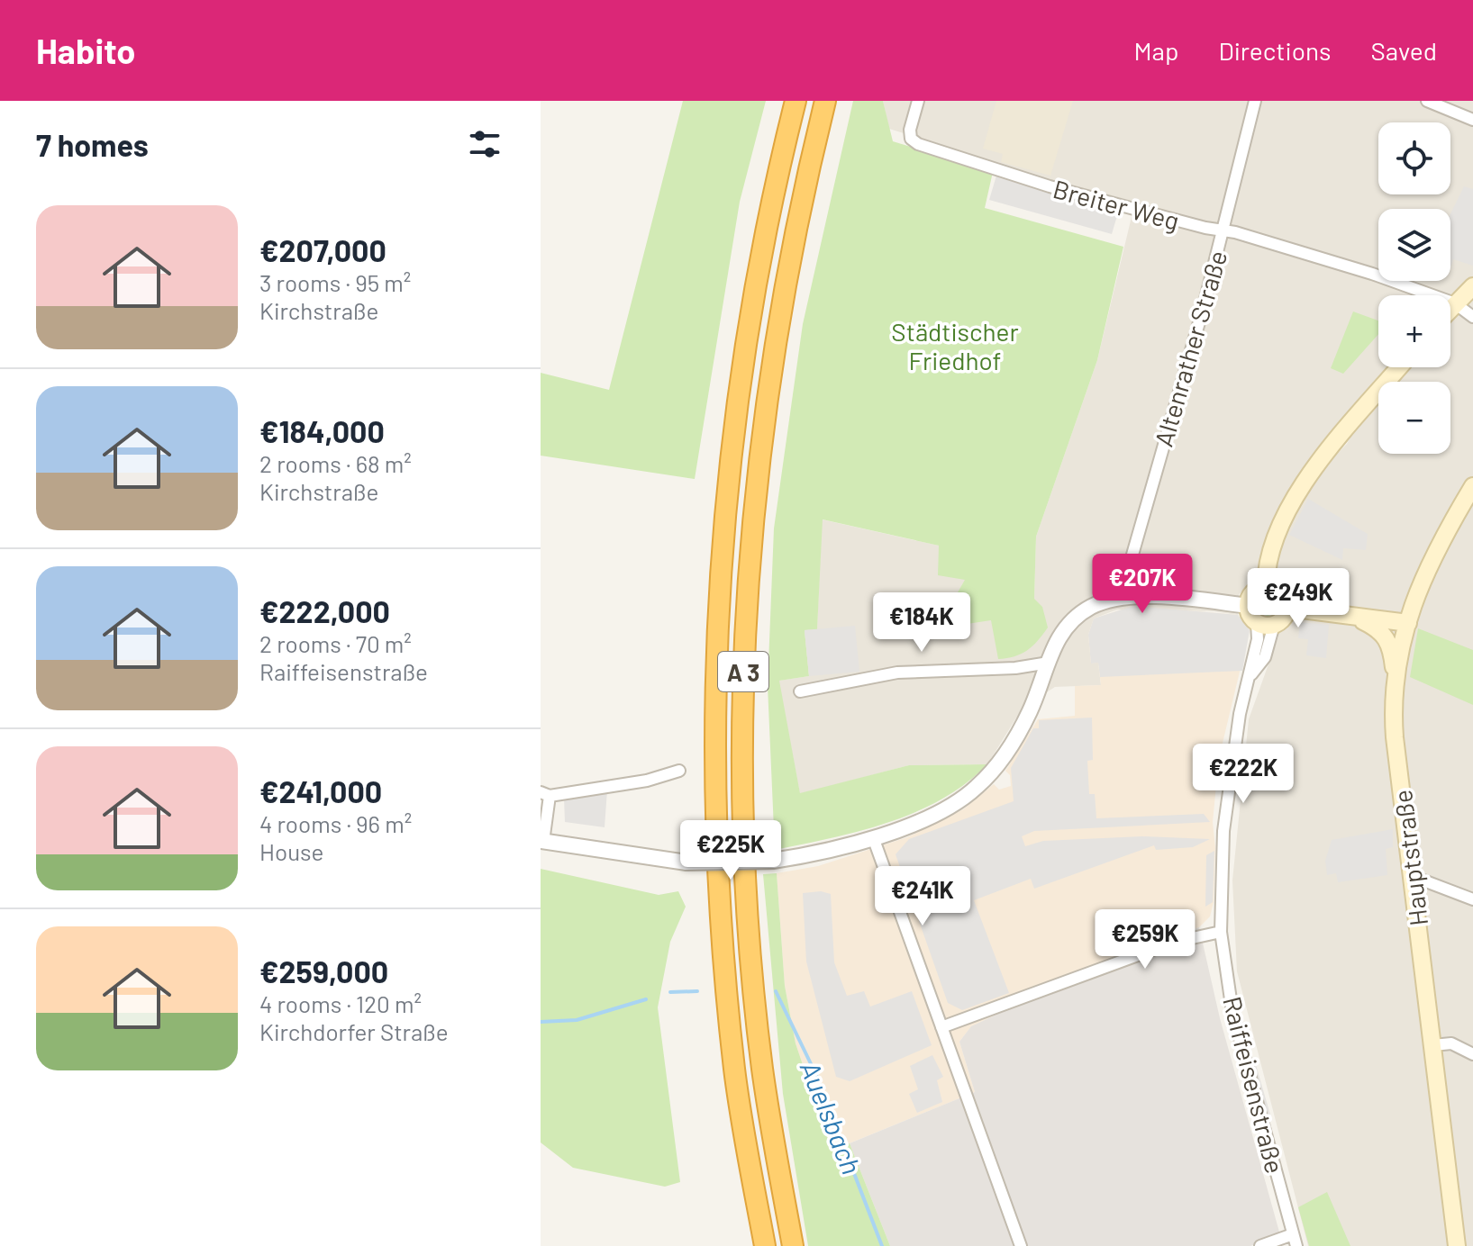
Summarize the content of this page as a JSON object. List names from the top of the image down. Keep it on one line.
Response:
{"streets":{"highway":["A 3"],"main road":["Hauptstraße"],"street":["Breiter Weg","Altenrather Straße","Raiffeisenstraße"]},"crossings":[["Breiter Weg","Altenrather Straße"]],"water":["Auelsbach"],"parks":["Städtischer Friedhof"],"page":{"header":"Habito","nav":["Map","Directions","Saved"],"heading":"7 homes","map_buttons":["+","−"],"list":[{"name":"€207,000","note":"3 rooms · 95 m² · Kirchstraße"},{"name":"€184,000","note":"2 rooms · 68 m² · Kirchstraße"},{"name":"€222,000","note":"2 rooms · 70 m² · Raiffeisenstraße"},{"name":"€241,000","note":"4 rooms · 96 m² · House"},{"name":"€259,000","note":"4 rooms · 120 m² · Kirchdorfer Straße"}],"price":["€207K","€249K","€184K","€222K","€225K","€241K","€259K"]}}
